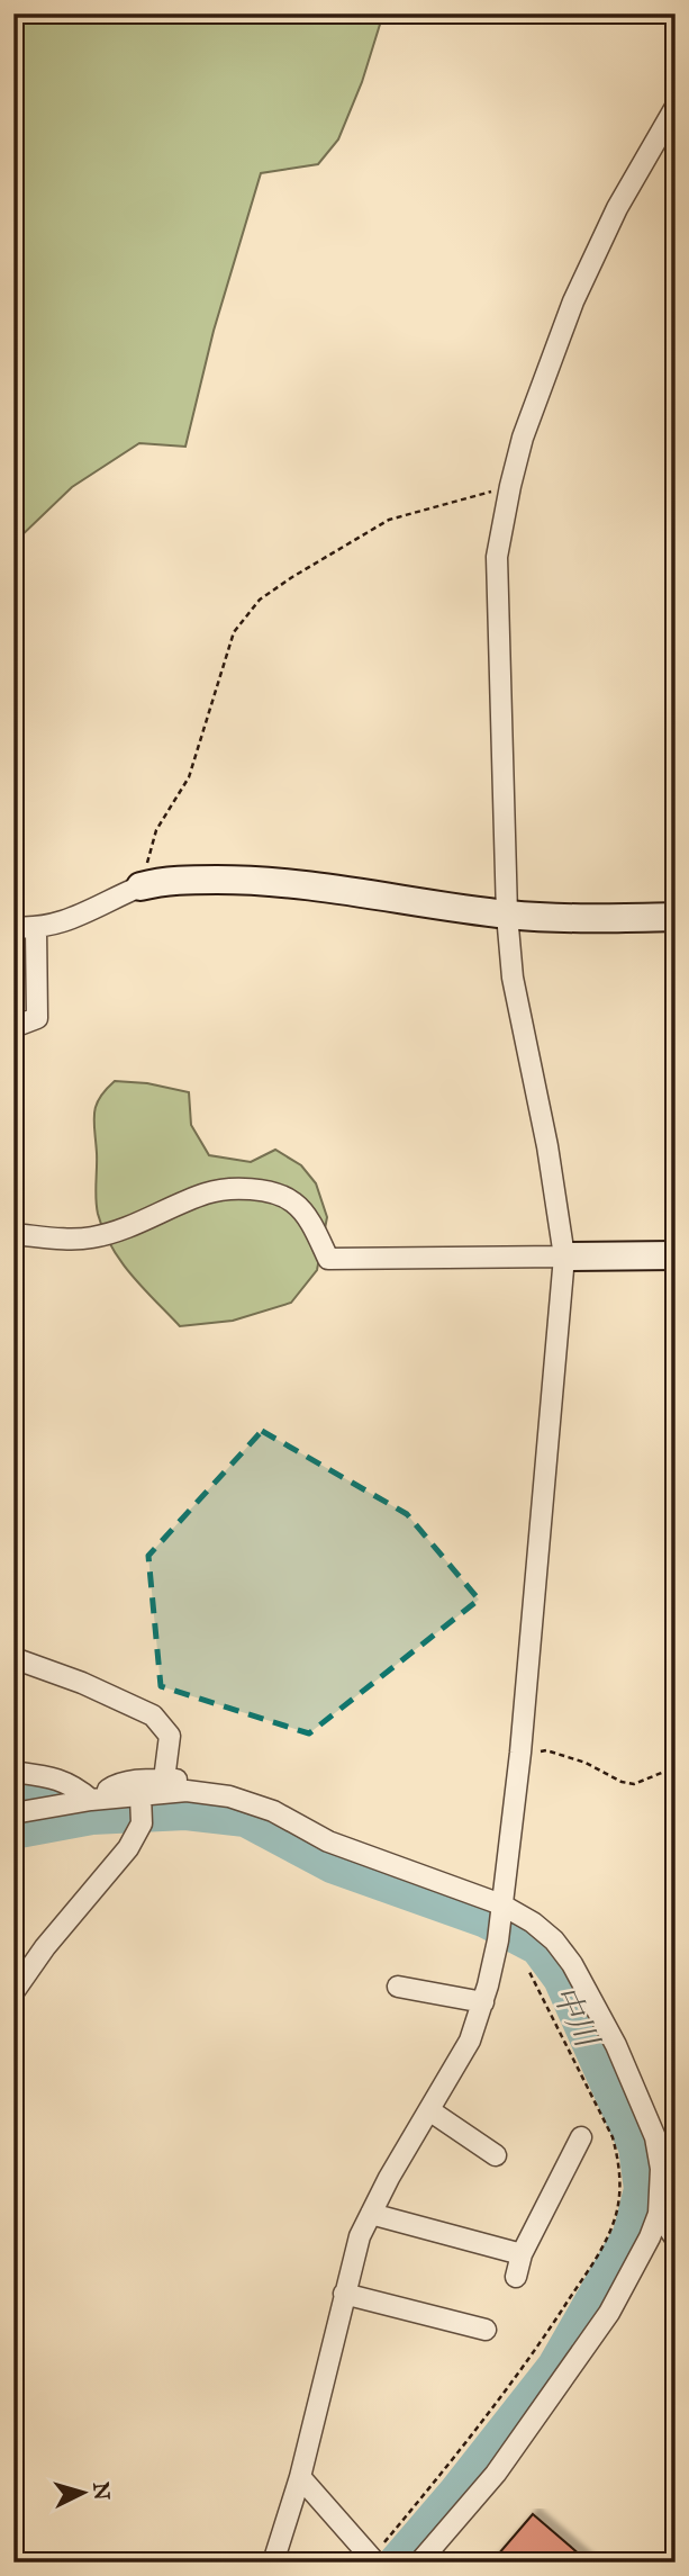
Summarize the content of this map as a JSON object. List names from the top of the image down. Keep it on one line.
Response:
{"water":["中川"],"north":"right"}
